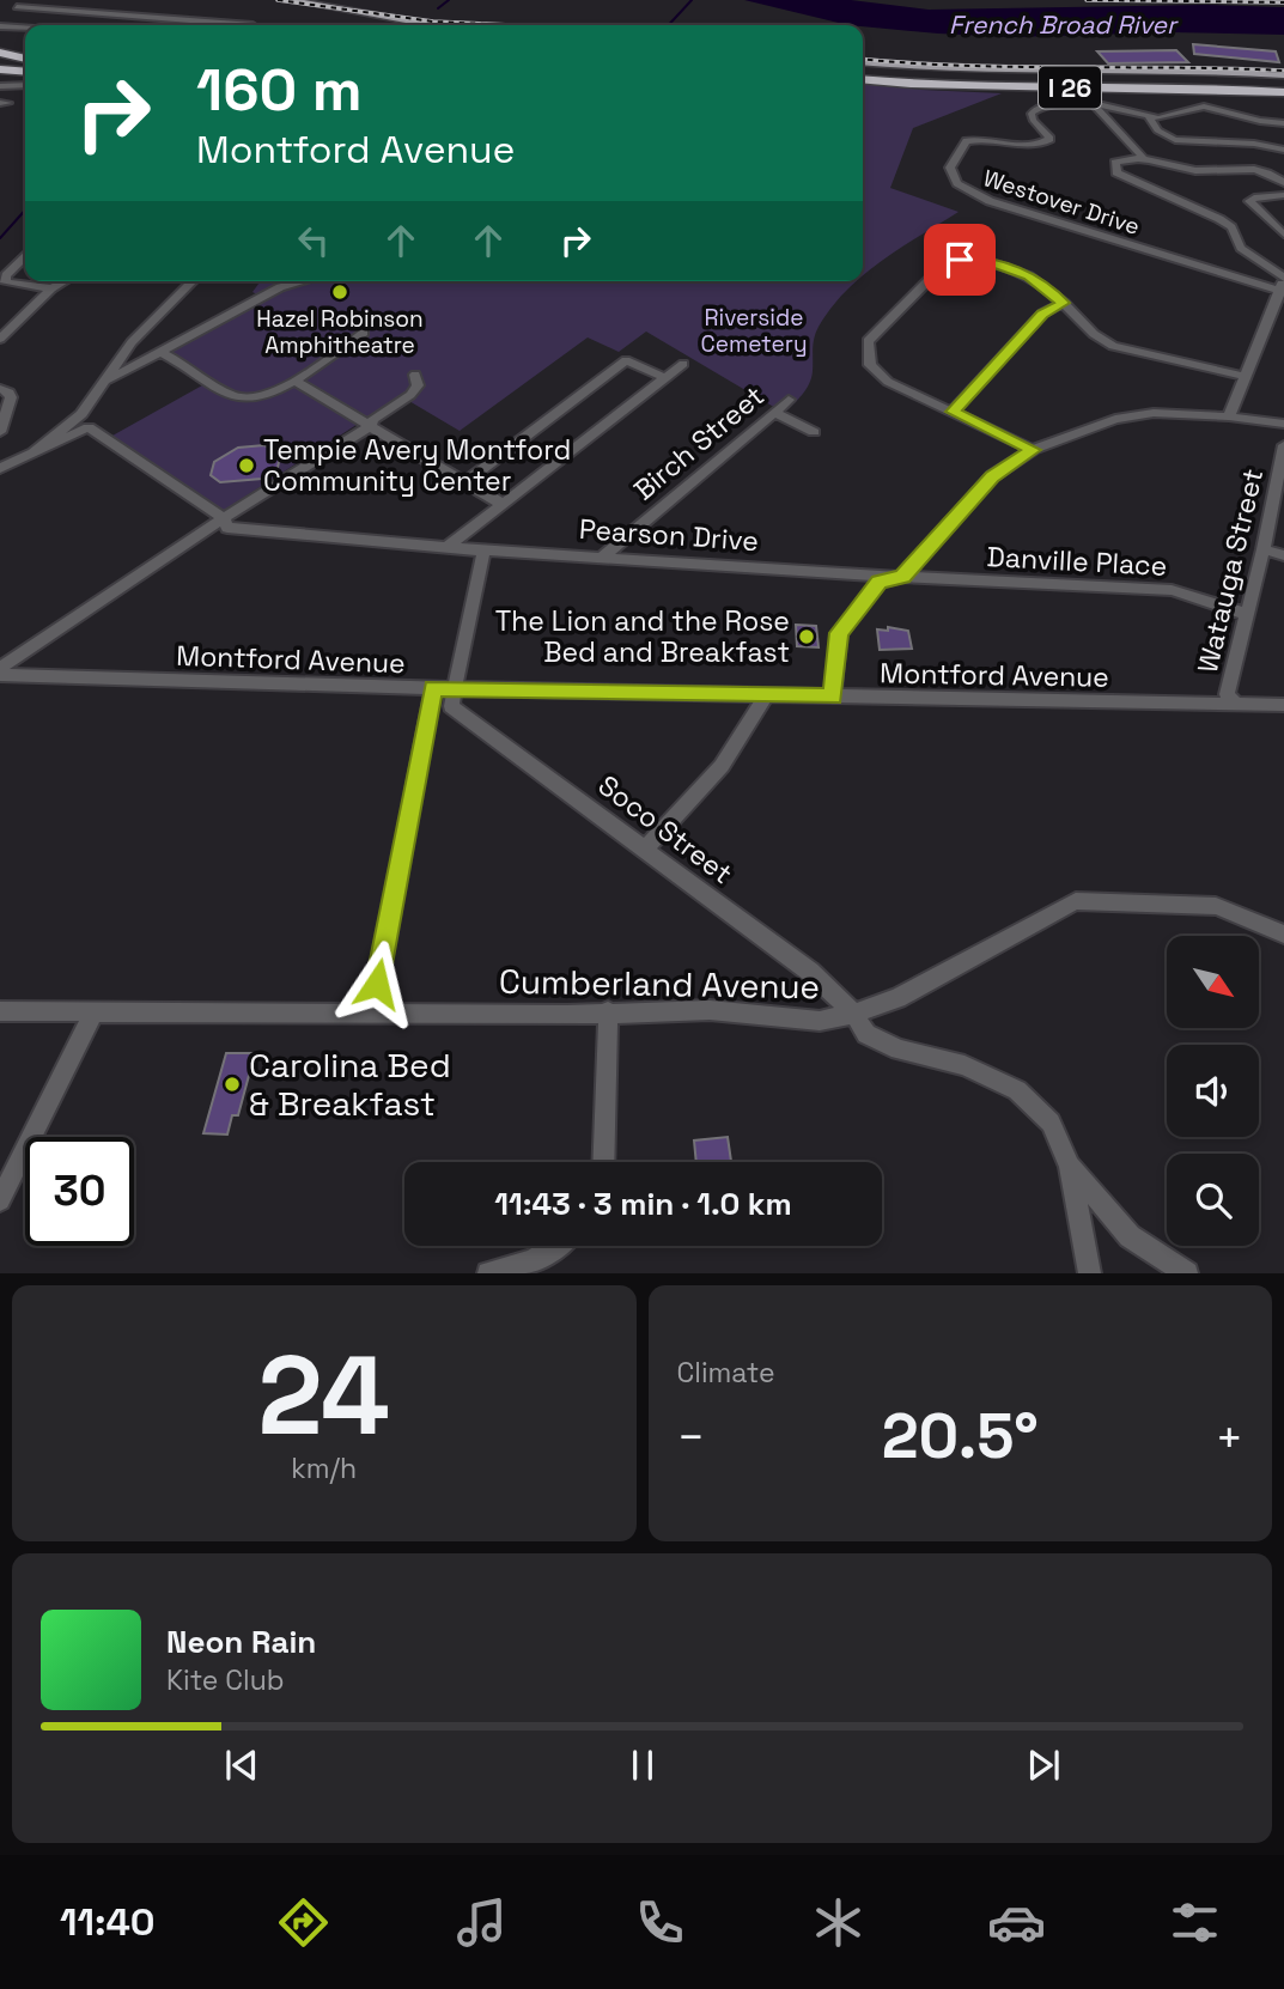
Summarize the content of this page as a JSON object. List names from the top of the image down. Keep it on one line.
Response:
{"streets":{"highway":["I 26"],"street":["Westover Drive","Birch Street","Pearson Drive","Danville Place","Watauga Street","Montford Avenue","Soco Street","Cumberland Avenue"]},"crossings":[["Birch Street","Pearson Drive"],["Pearson Drive","Danville Place"],["Danville Place","Watauga Street"],["Watauga Street","Montford Avenue"],["Montford Avenue","Soco Street"],["Soco Street","Cumberland Avenue"]],"water":["French Broad River"],"parks":["Riverside Cemetery"],"places":["Hazel Robinson Amphitheatre","Tempie Avery Montford Community Center","The Lion and the Rose Bed and Breakfast","Carolina Bed & Breakfast"],"north":"bottom right","page":{"turn":["160 m","Montford Avenue"],"limit":"30","trip":"11:43 · 3 min · 1.0 km","tile":[["24","km/h"],"Climate"],"heat":["−","20.5°","+"],"song":["Neon Rain","Kite Club"],"tabs":"11:40"}}
